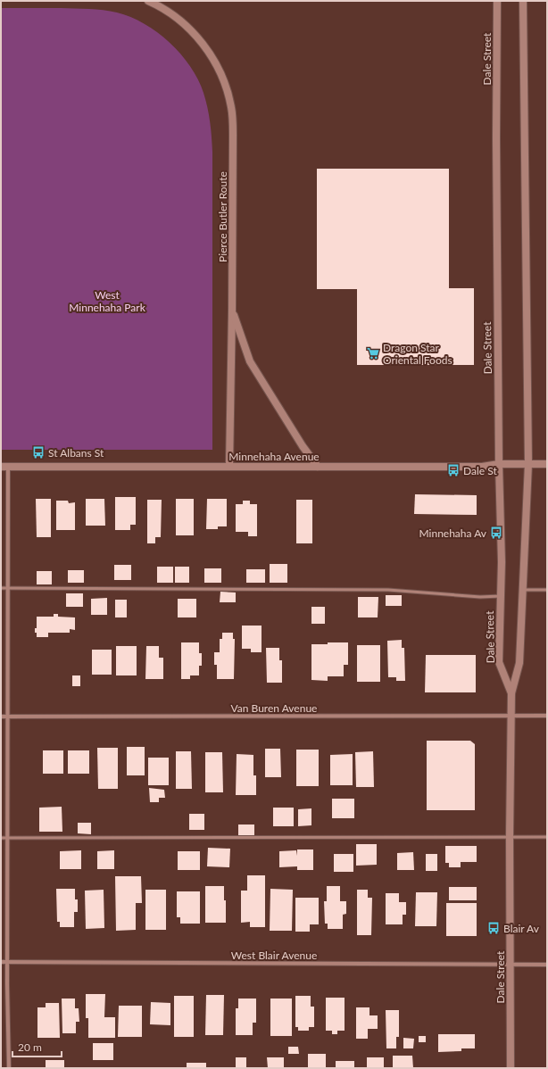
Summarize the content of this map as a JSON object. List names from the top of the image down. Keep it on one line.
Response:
{"streets":{"main road":["Dale Street","Pierce Butler Route","Minnehaha Avenue"],"street":["Van Buren Avenue","West Blair Avenue"]},"crossings":[["Dale Street","Minnehaha Avenue"],["Dale Street","Van Buren Avenue"],["Dale Street","West Blair Avenue"],["Pierce Butler Route","Minnehaha Avenue"]],"parks":["West Minnehaha Park"],"places":{"supermarket":["Dragon Star Oriental Foods"],"bus stop":["St Albans St","Dale St","Minnehaha Av","Blair Av"]},"scale_bar":"20 m"}
